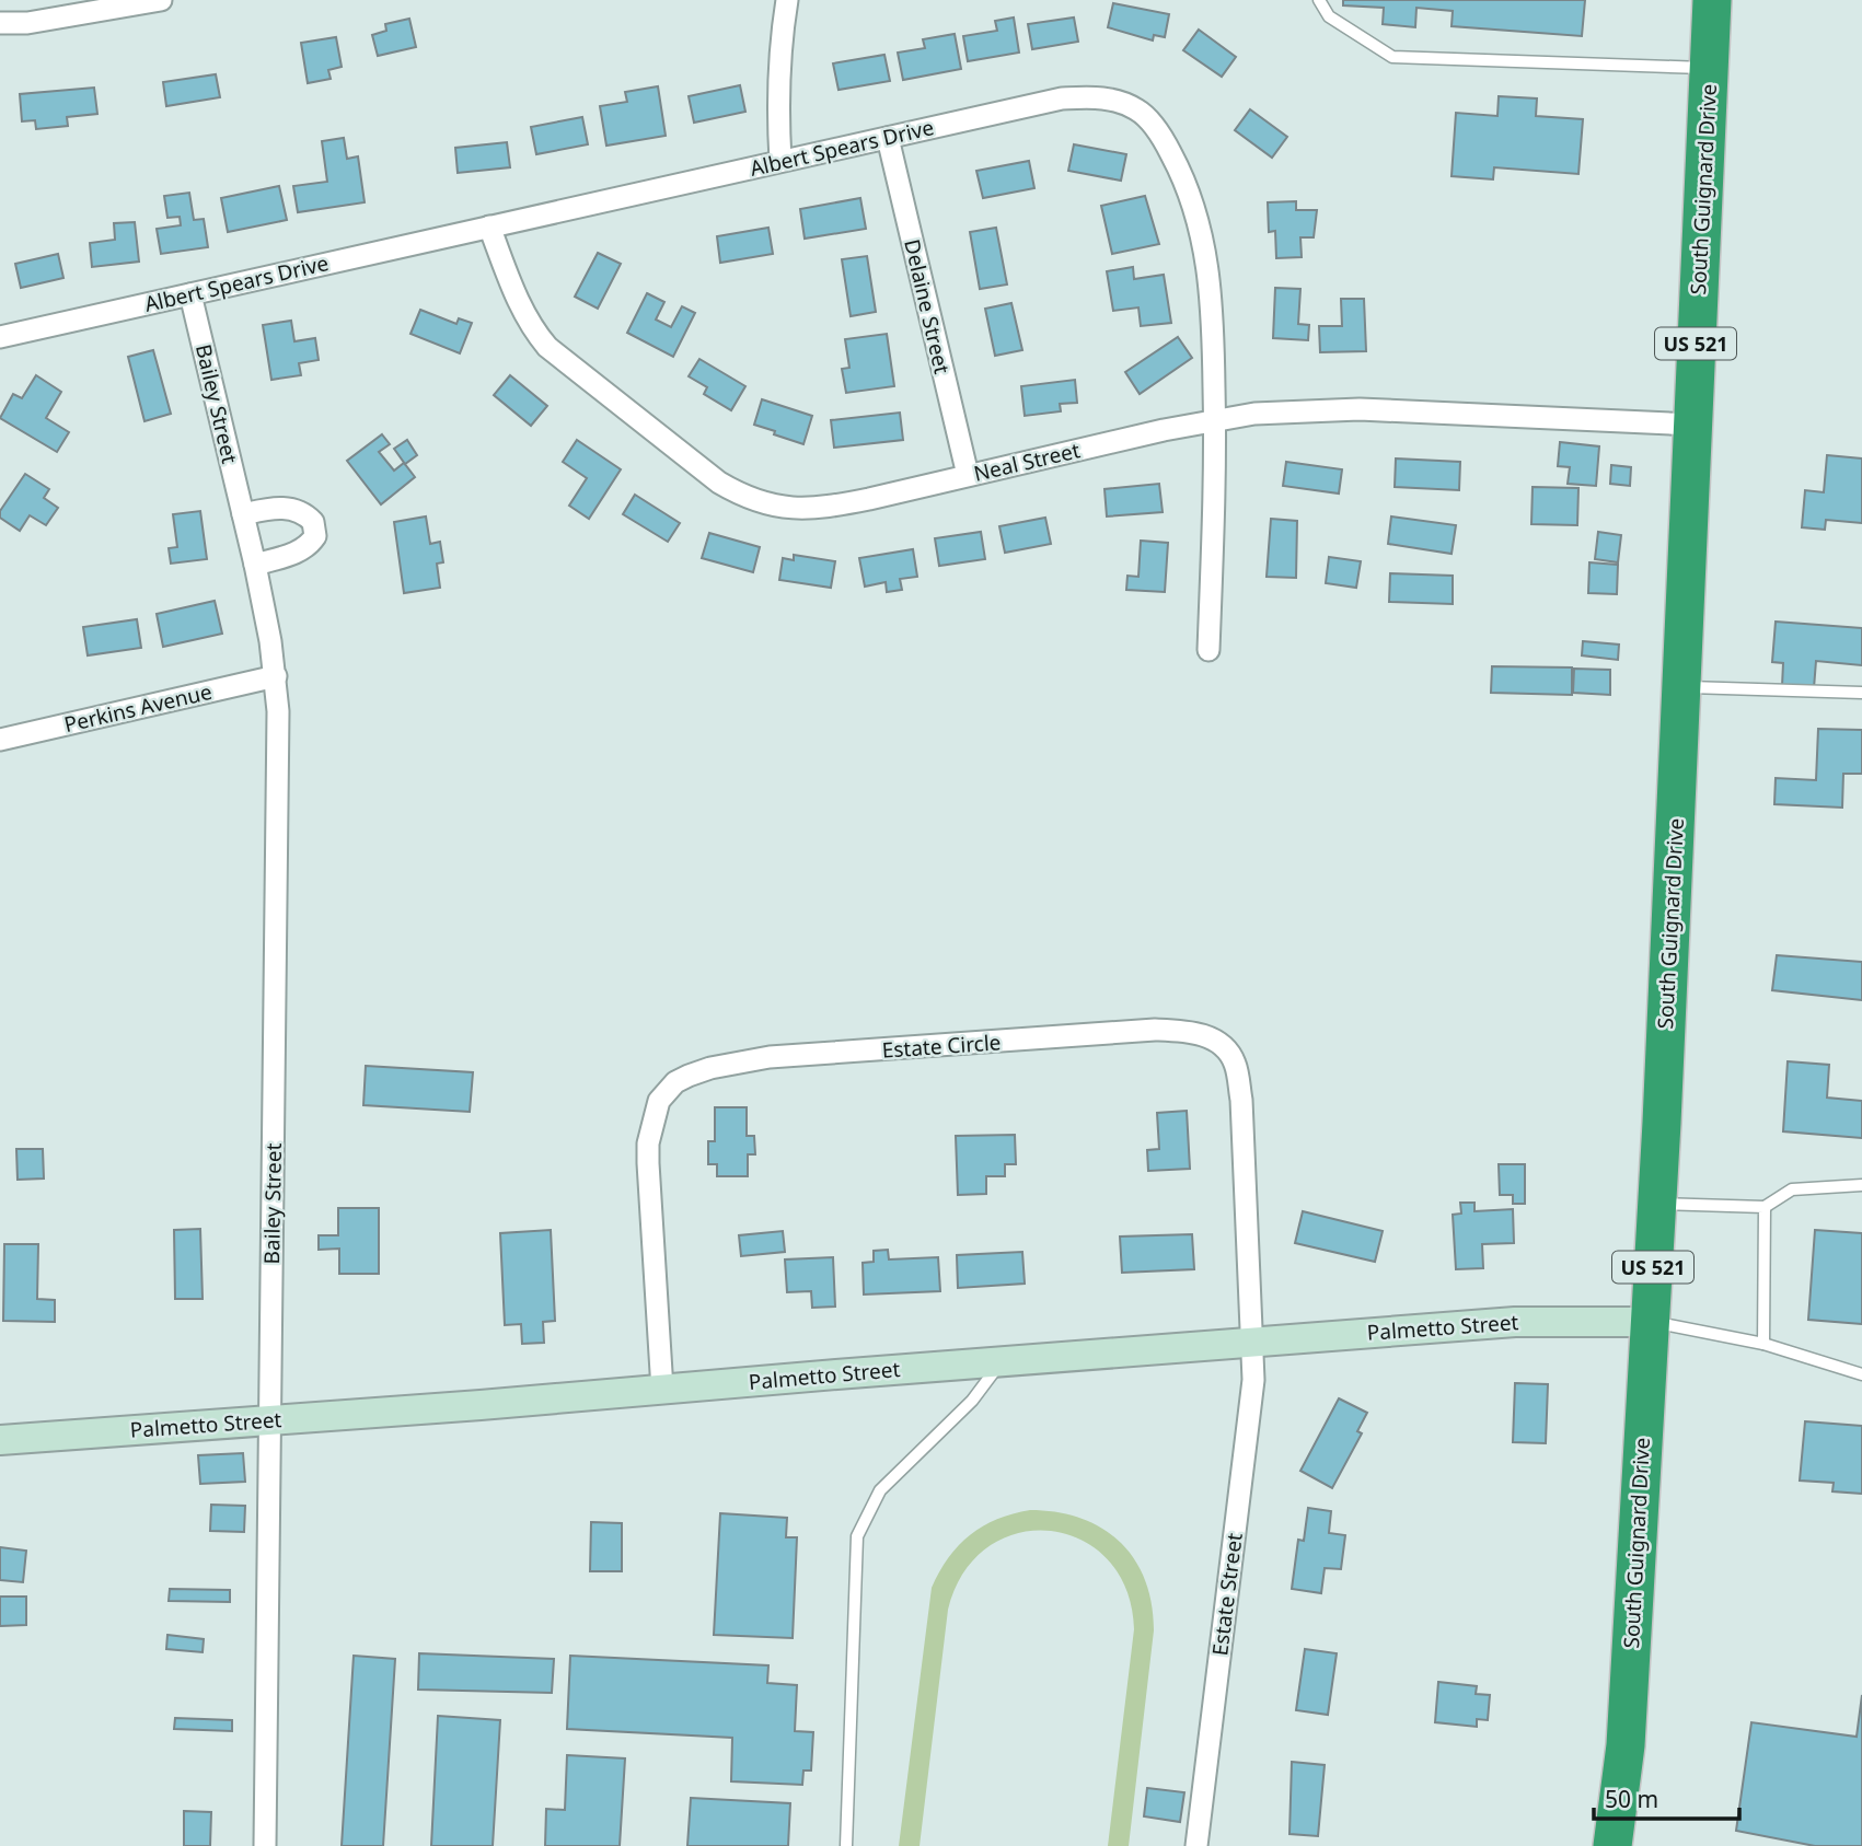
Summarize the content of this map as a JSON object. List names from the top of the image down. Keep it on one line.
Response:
{"streets":{"highway":["South Guignard Drive","US 521"],"street":["Albert Spears Drive","Delaine Street","Bailey Street","Neal Street","Perkins Avenue","Estate Circle","Palmetto Street","Estate Street"]},"crossings":[["Albert Spears Drive","Delaine Street"],["Albert Spears Drive","Bailey Street"],["Albert Spears Drive","Neal Street"],["South Guignard Drive","Neal Street"],["South Guignard Drive","Palmetto Street"],["Delaine Street","Neal Street"],["Bailey Street","Perkins Avenue"],["Bailey Street","Palmetto Street"],["Estate Circle","Palmetto Street"],["Estate Circle","Estate Street"],["Palmetto Street","Estate Street"]],"scale_bar":"50 m"}
